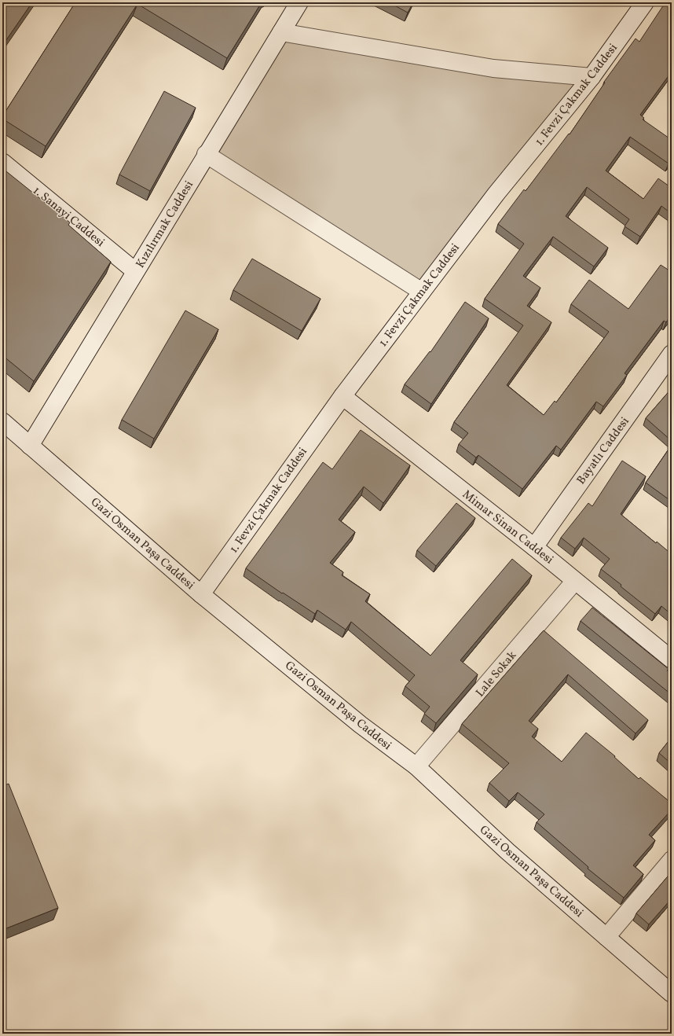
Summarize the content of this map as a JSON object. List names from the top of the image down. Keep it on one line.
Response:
{"streets":{"street":["1. Fevzi Çakmak Caddesi","1. Sanayi Caddesi","Kızılırmak Caddesi","Bayatlı Caddesi","Mimar Sinan Caddesi","Gazi Osman Paşa Caddesi","Lale Sokak"]},"crossings":[["1. Fevzi Çakmak Caddesi","Mimar Sinan Caddesi"],["1. Fevzi Çakmak Caddesi","Gazi Osman Paşa Caddesi"],["1. Sanayi Caddesi","Kızılırmak Caddesi"],["Kızılırmak Caddesi","Gazi Osman Paşa Caddesi"],["Bayatlı Caddesi","Mimar Sinan Caddesi"],["Mimar Sinan Caddesi","Lale Sokak"],["Gazi Osman Paşa Caddesi","Lale Sokak"]]}
